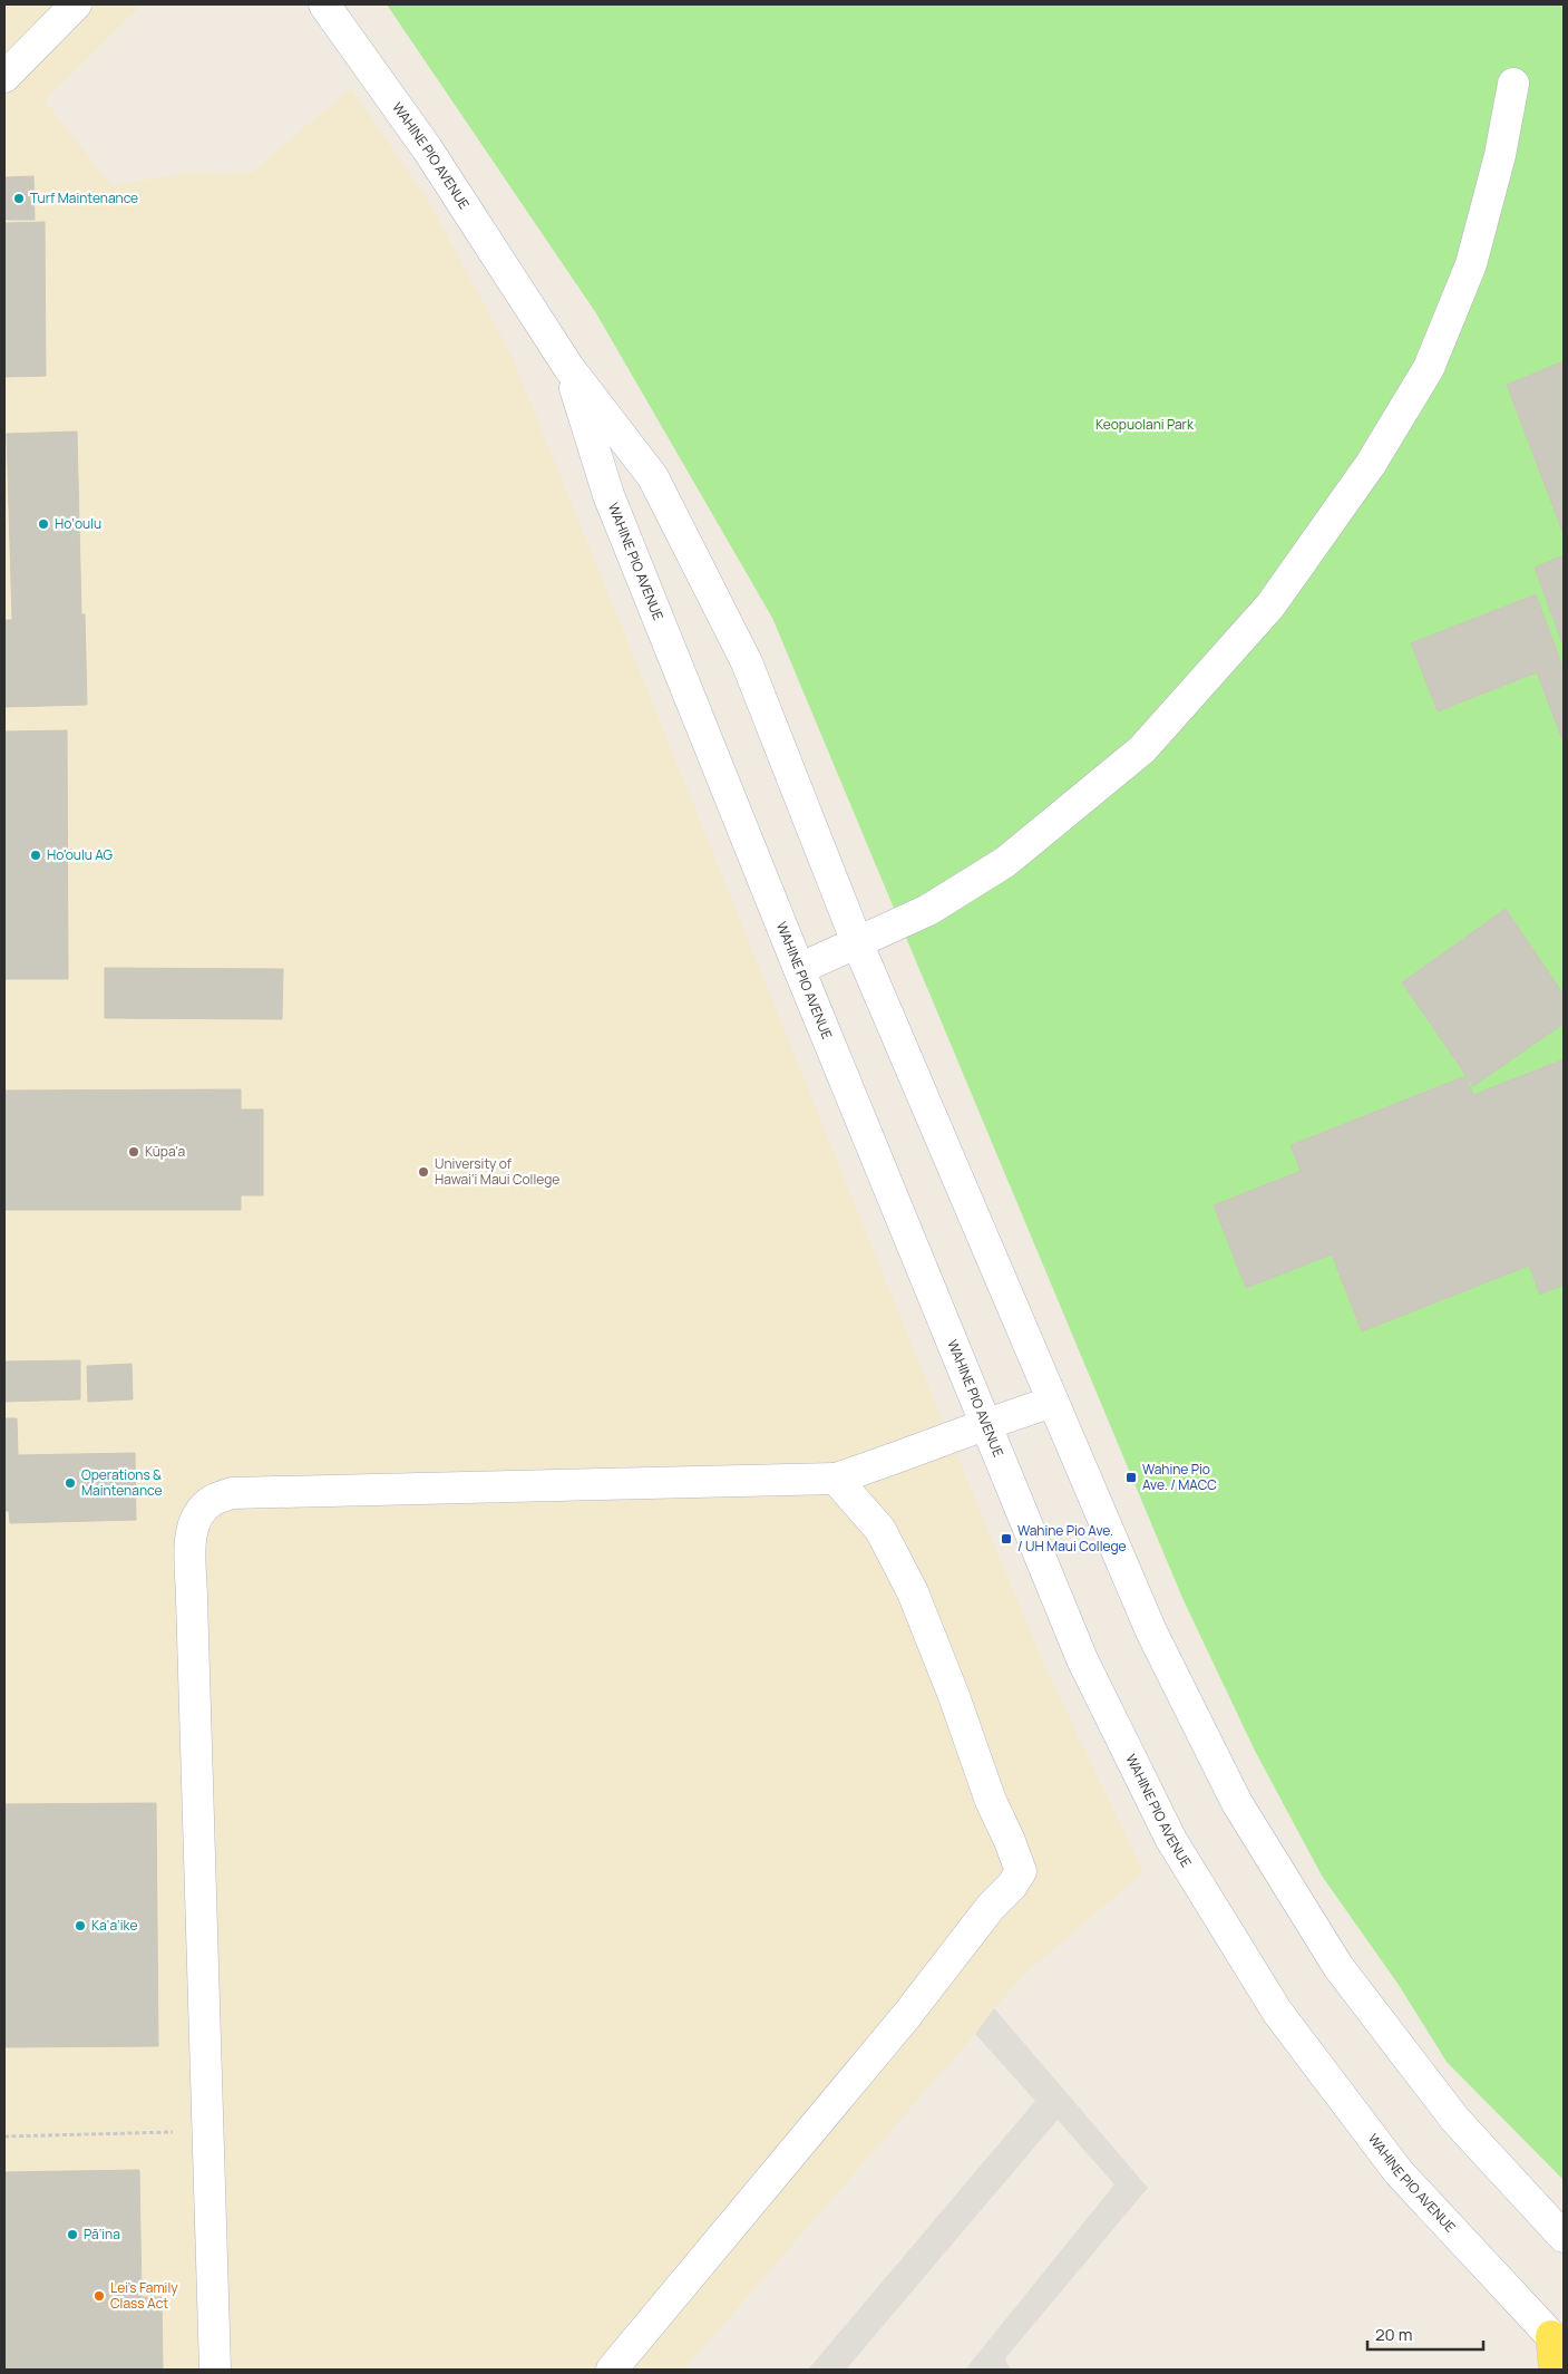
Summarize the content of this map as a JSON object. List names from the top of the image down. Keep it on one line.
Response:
{"streets":{"street":["WAHINE PIO AVENUE"]},"parks":["Keopuolani Park"],"places":{"other":["Turf Maintenance","Ho‘oulu","Ho'oulu AG","Kūpa'a","University of Hawai‘i Maui College","Operations & Maintenance","Ka‘a‘ike","Pā‘ina","Lei's Family Class Act"],"transit":["Wahine Pio Ave. / MACC","Wahine Pio Ave. / UH Maui College"]},"scale_bar":"20 m"}
